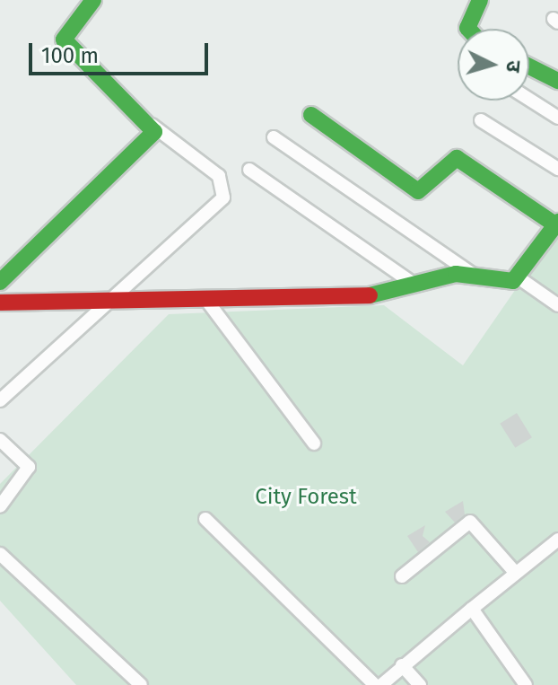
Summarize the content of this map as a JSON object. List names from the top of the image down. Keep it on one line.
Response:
{"parks":["City Forest"],"scale_bar":"100 m","north":"right"}
